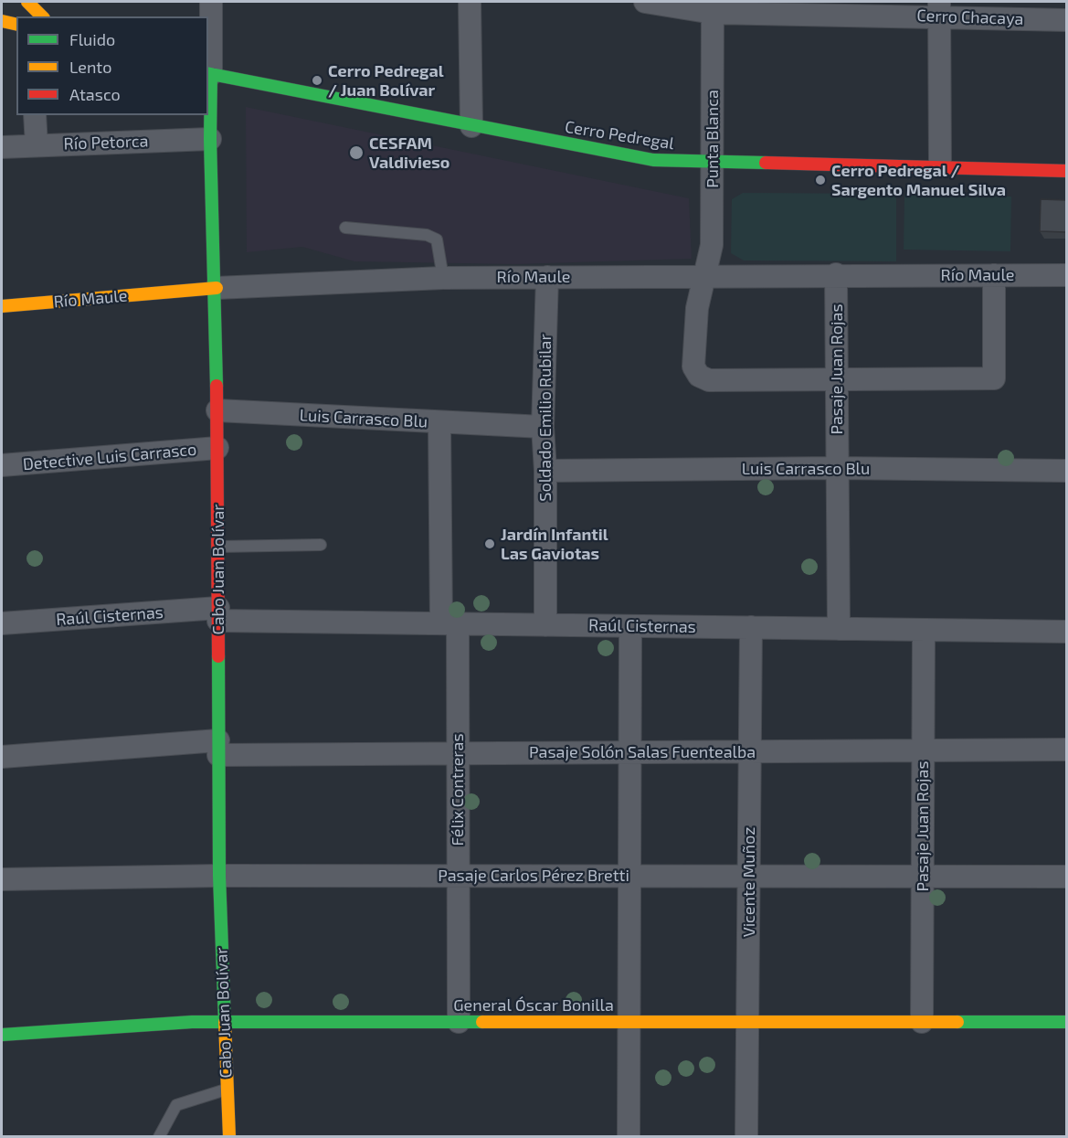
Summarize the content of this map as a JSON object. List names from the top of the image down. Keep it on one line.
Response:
{"streets":{"street":["Cerro Chacaya","Cerro Pedregal","Punta Blanca","Río Petorca","Río Maule","Pasaje Juan Rojas","Soldado Emilio Rubilar","Luis Carrasco Blu","Detective Luis Carrasco","Cabo Juan Bolívar","Raúl Cisternas","Pasaje Solón Salas Fuentealba","Félix Contreras","Pasaje Carlos Pérez Bretti","Vicente Muñoz","General Óscar Bonilla"]},"crossings":[["Cerro Chacaya","Punta Blanca"],["Cerro Pedregal","Punta Blanca"],["Cerro Pedregal","Cabo Juan Bolívar"],["Punta Blanca","Río Maule"],["Punta Blanca","Pasaje Juan Rojas"],["Río Petorca","Cabo Juan Bolívar"],["Río Maule","Pasaje Juan Rojas"],["Río Maule","Soldado Emilio Rubilar"],["Río Maule","Cabo Juan Bolívar"],["Pasaje Juan Rojas","Luis Carrasco Blu"],["Pasaje Juan Rojas","Raúl Cisternas"],["Pasaje Juan Rojas","Pasaje Solón Salas Fuentealba"],["Pasaje Juan Rojas","Pasaje Carlos Pérez Bretti"],["Pasaje Juan Rojas","General Óscar Bonilla"],["Soldado Emilio Rubilar","Luis Carrasco Blu"],["Soldado Emilio Rubilar","Raúl Cisternas"],["Luis Carrasco Blu","Cabo Juan Bolívar"],["Luis Carrasco Blu","Félix Contreras"],["Detective Luis Carrasco","Cabo Juan Bolívar"],["Cabo Juan Bolívar","Raúl Cisternas"],["Cabo Juan Bolívar","Pasaje Solón Salas Fuentealba"],["Cabo Juan Bolívar","Pasaje Carlos Pérez Bretti"],["Cabo Juan Bolívar","General Óscar Bonilla"],["Raúl Cisternas","Félix Contreras"],["Raúl Cisternas","Vicente Muñoz"],["Pasaje Solón Salas Fuentealba","Félix Contreras"],["Pasaje Solón Salas Fuentealba","Vicente Muñoz"],["Félix Contreras","Pasaje Carlos Pérez Bretti"],["Félix Contreras","General Óscar Bonilla"],["Pasaje Carlos Pérez Bretti","Vicente Muñoz"],["Vicente Muñoz","General Óscar Bonilla"]],"places":["Cerro Pedregal / Juan Bolívar","CESFAM Valdivieso","Cerro Pedregal / Sargento Manuel Silva","Jardín Infantil Las Gaviotas"],"legend":["Fluido","Lento","Atasco"]}
